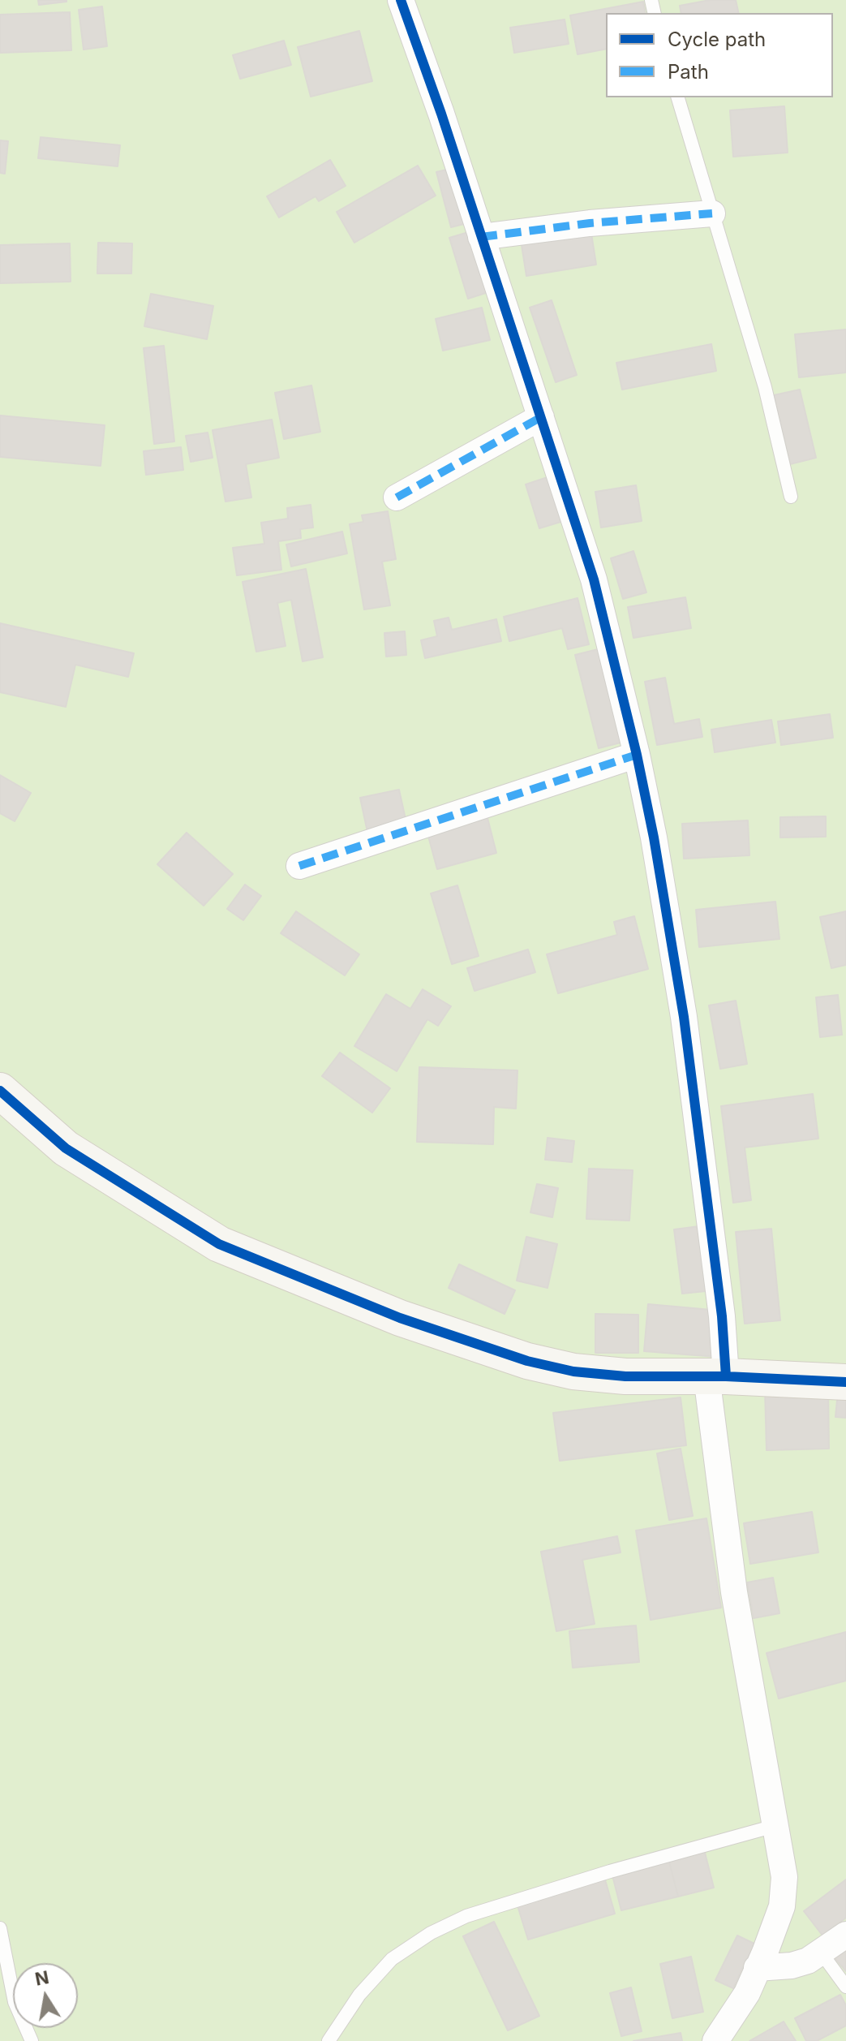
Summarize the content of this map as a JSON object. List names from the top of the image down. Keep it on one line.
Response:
{"legend":["Cycle path","Path"],"north":"top"}
